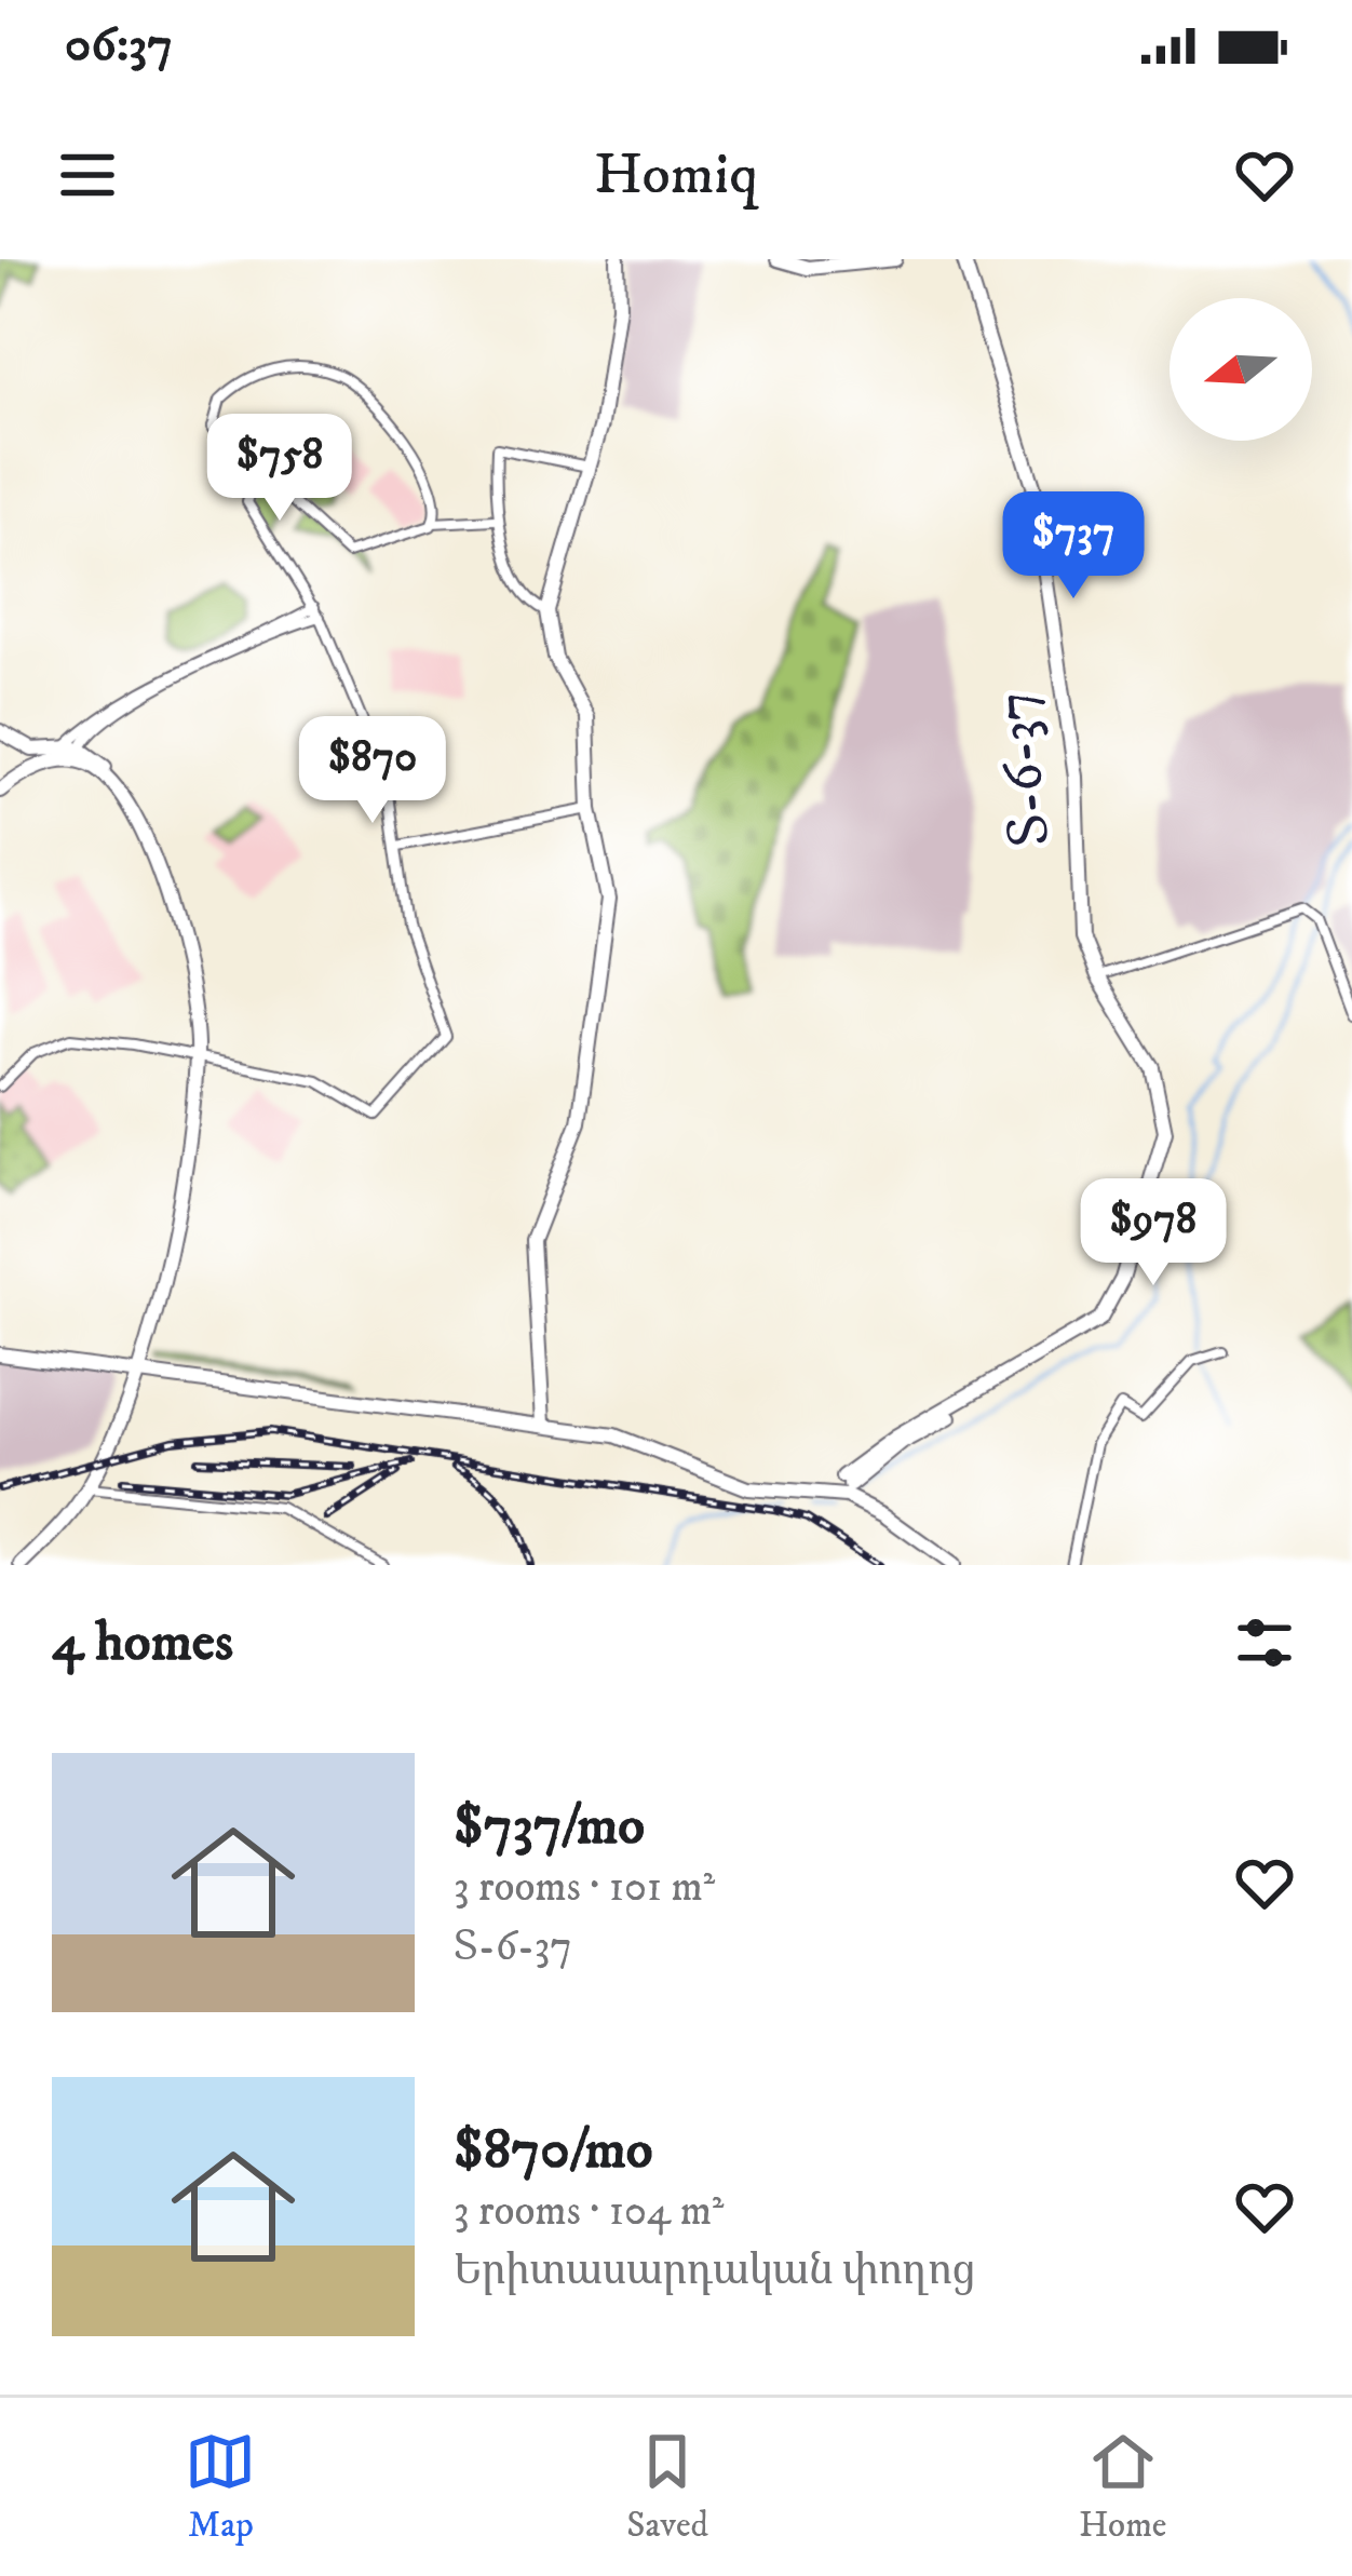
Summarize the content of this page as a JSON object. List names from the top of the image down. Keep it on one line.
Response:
{"streets":{"main road":["Տ-6-37"]},"north":"left","page":{"status":"06:37","header":"Homiq","price":["$758","$737","$870","$978"],"heading":"4 homes","list":[{"name":"$737/mo","note":"3 rooms · 101 m² · Տ-6-37"},{"name":"$870/mo","note":"3 rooms · 104 m² · Երիտասարդական փողոց"}],"tabs":["Map","Saved","Home"]}}
